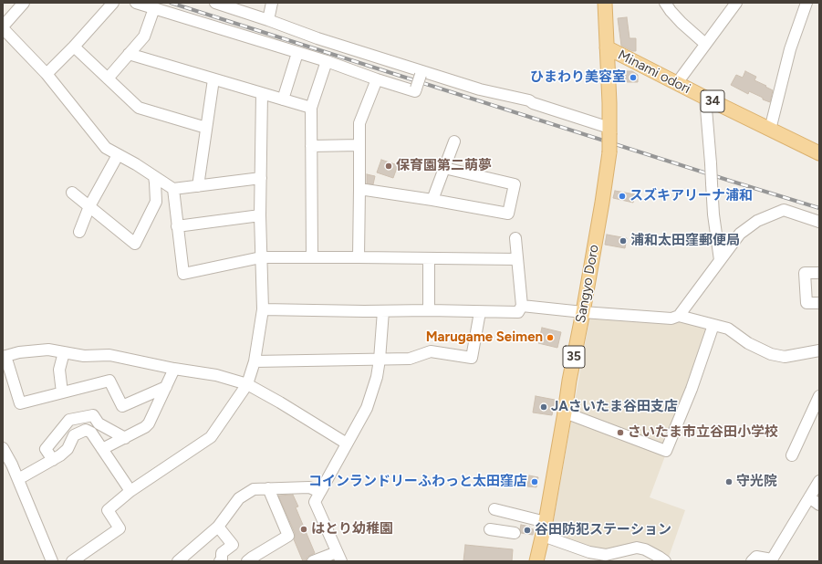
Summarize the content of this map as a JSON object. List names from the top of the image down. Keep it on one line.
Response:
{"streets":{"main road":["Minami odori","34","Sangyo Doro","35"]},"crossings":[["Minami odori","Sangyo Doro"]],"places":["ひまわり美容室","保育園第二萌夢","スズキアリーナ浦和","浦和太田窪郵便局","Marugame Seimen","JAさいたま谷田支店","さいたま市立谷田小学校","コインランドリーふわっと太田窪店","守光院","はとり幼稚園","谷田防犯ステーション"]}
